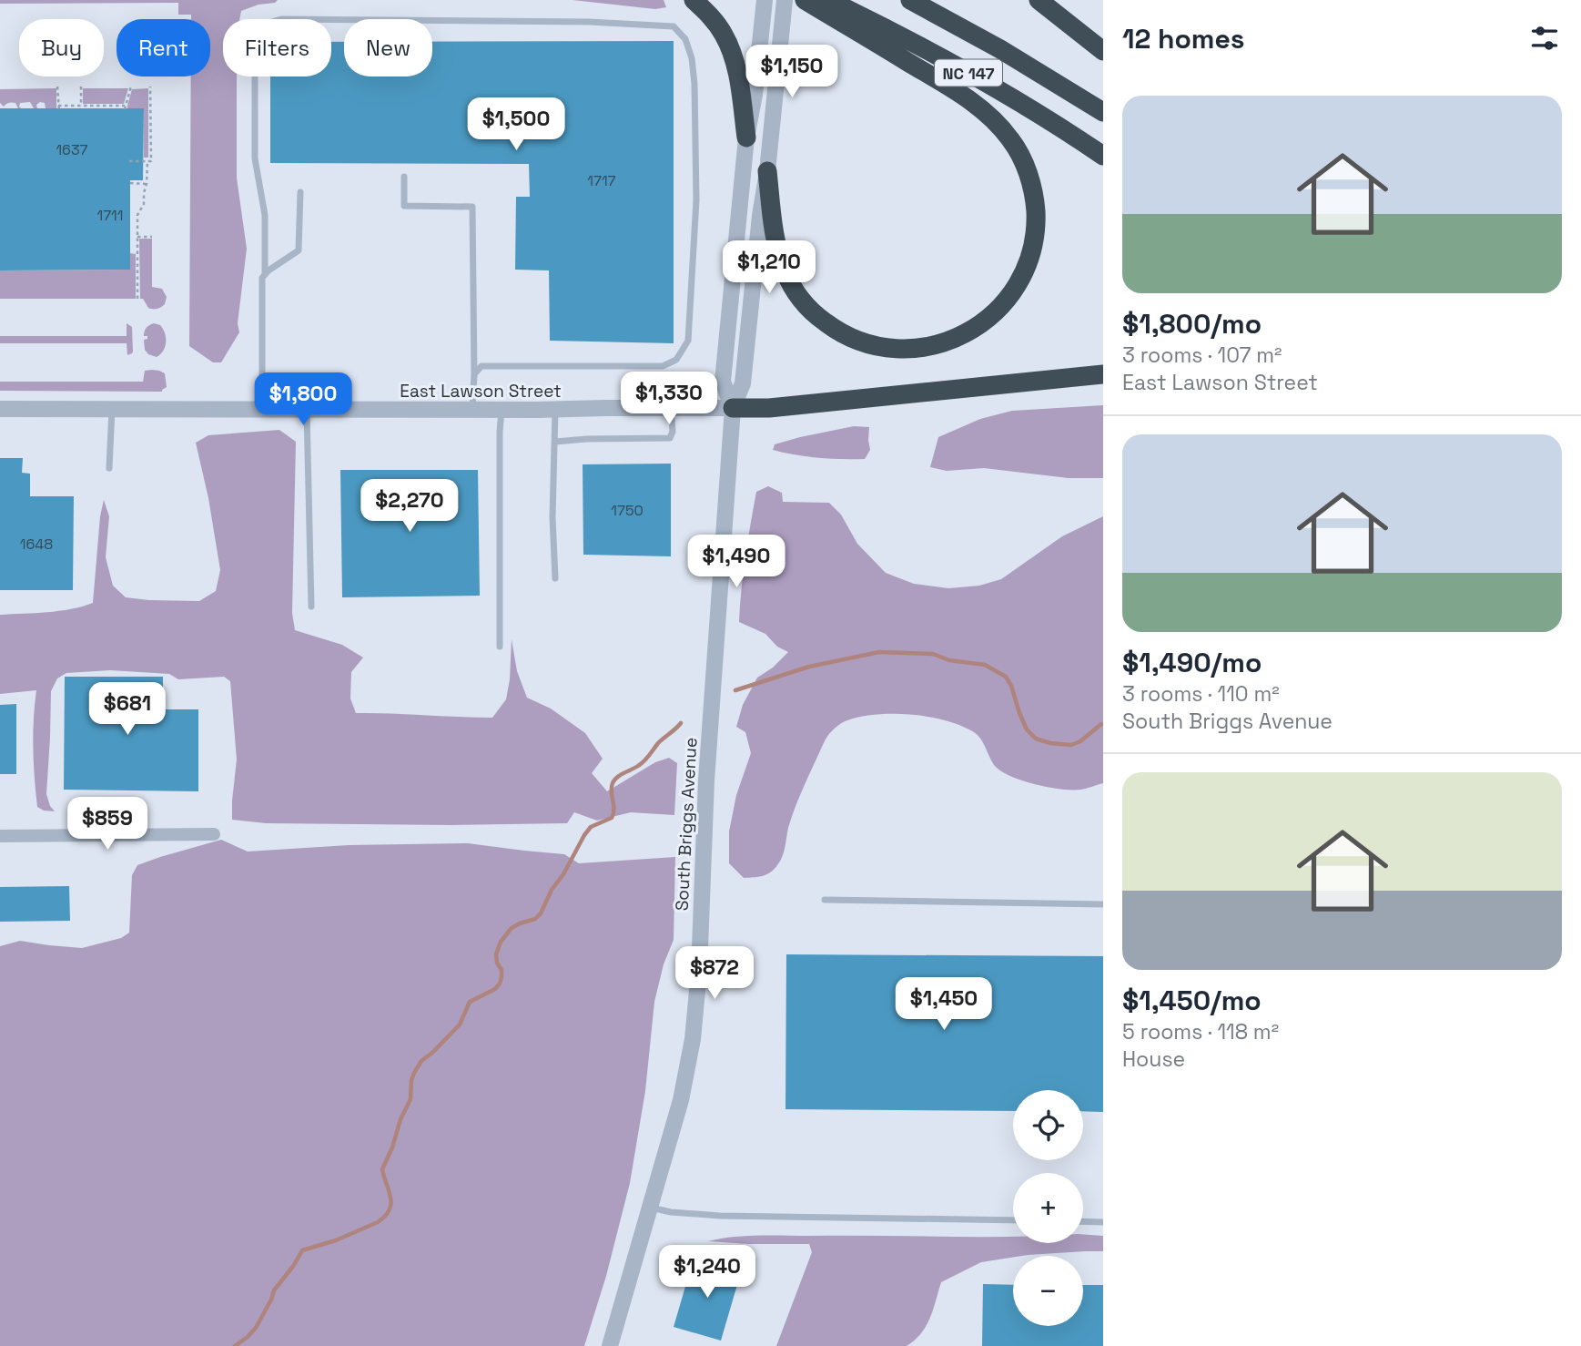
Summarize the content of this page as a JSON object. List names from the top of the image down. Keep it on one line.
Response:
{"streets":{"highway":["NC 147"],"street":["East Lawson Street","South Briggs Avenue"]},"crossings":[["East Lawson Street","South Briggs Avenue"]],"house_numbers":["1637","1717","1711","1750","1648"],"page":{"heading":"12 homes","chip":["Buy","Rent","Filters","New"],"price":["$1,150","$1,500","$1,210","$1,330","$1,800","$2,270","$1,490","$681","$859","$872","$1,450","$1,240"],"list":[{"name":"$1,800/mo","note":"3 rooms · 107 m² · East Lawson Street"},{"name":"$1,490/mo","note":"3 rooms · 110 m² · South Briggs Avenue"},{"name":"$1,450/mo","note":"5 rooms · 118 m² · House"}],"map_buttons":["+","−"]}}
